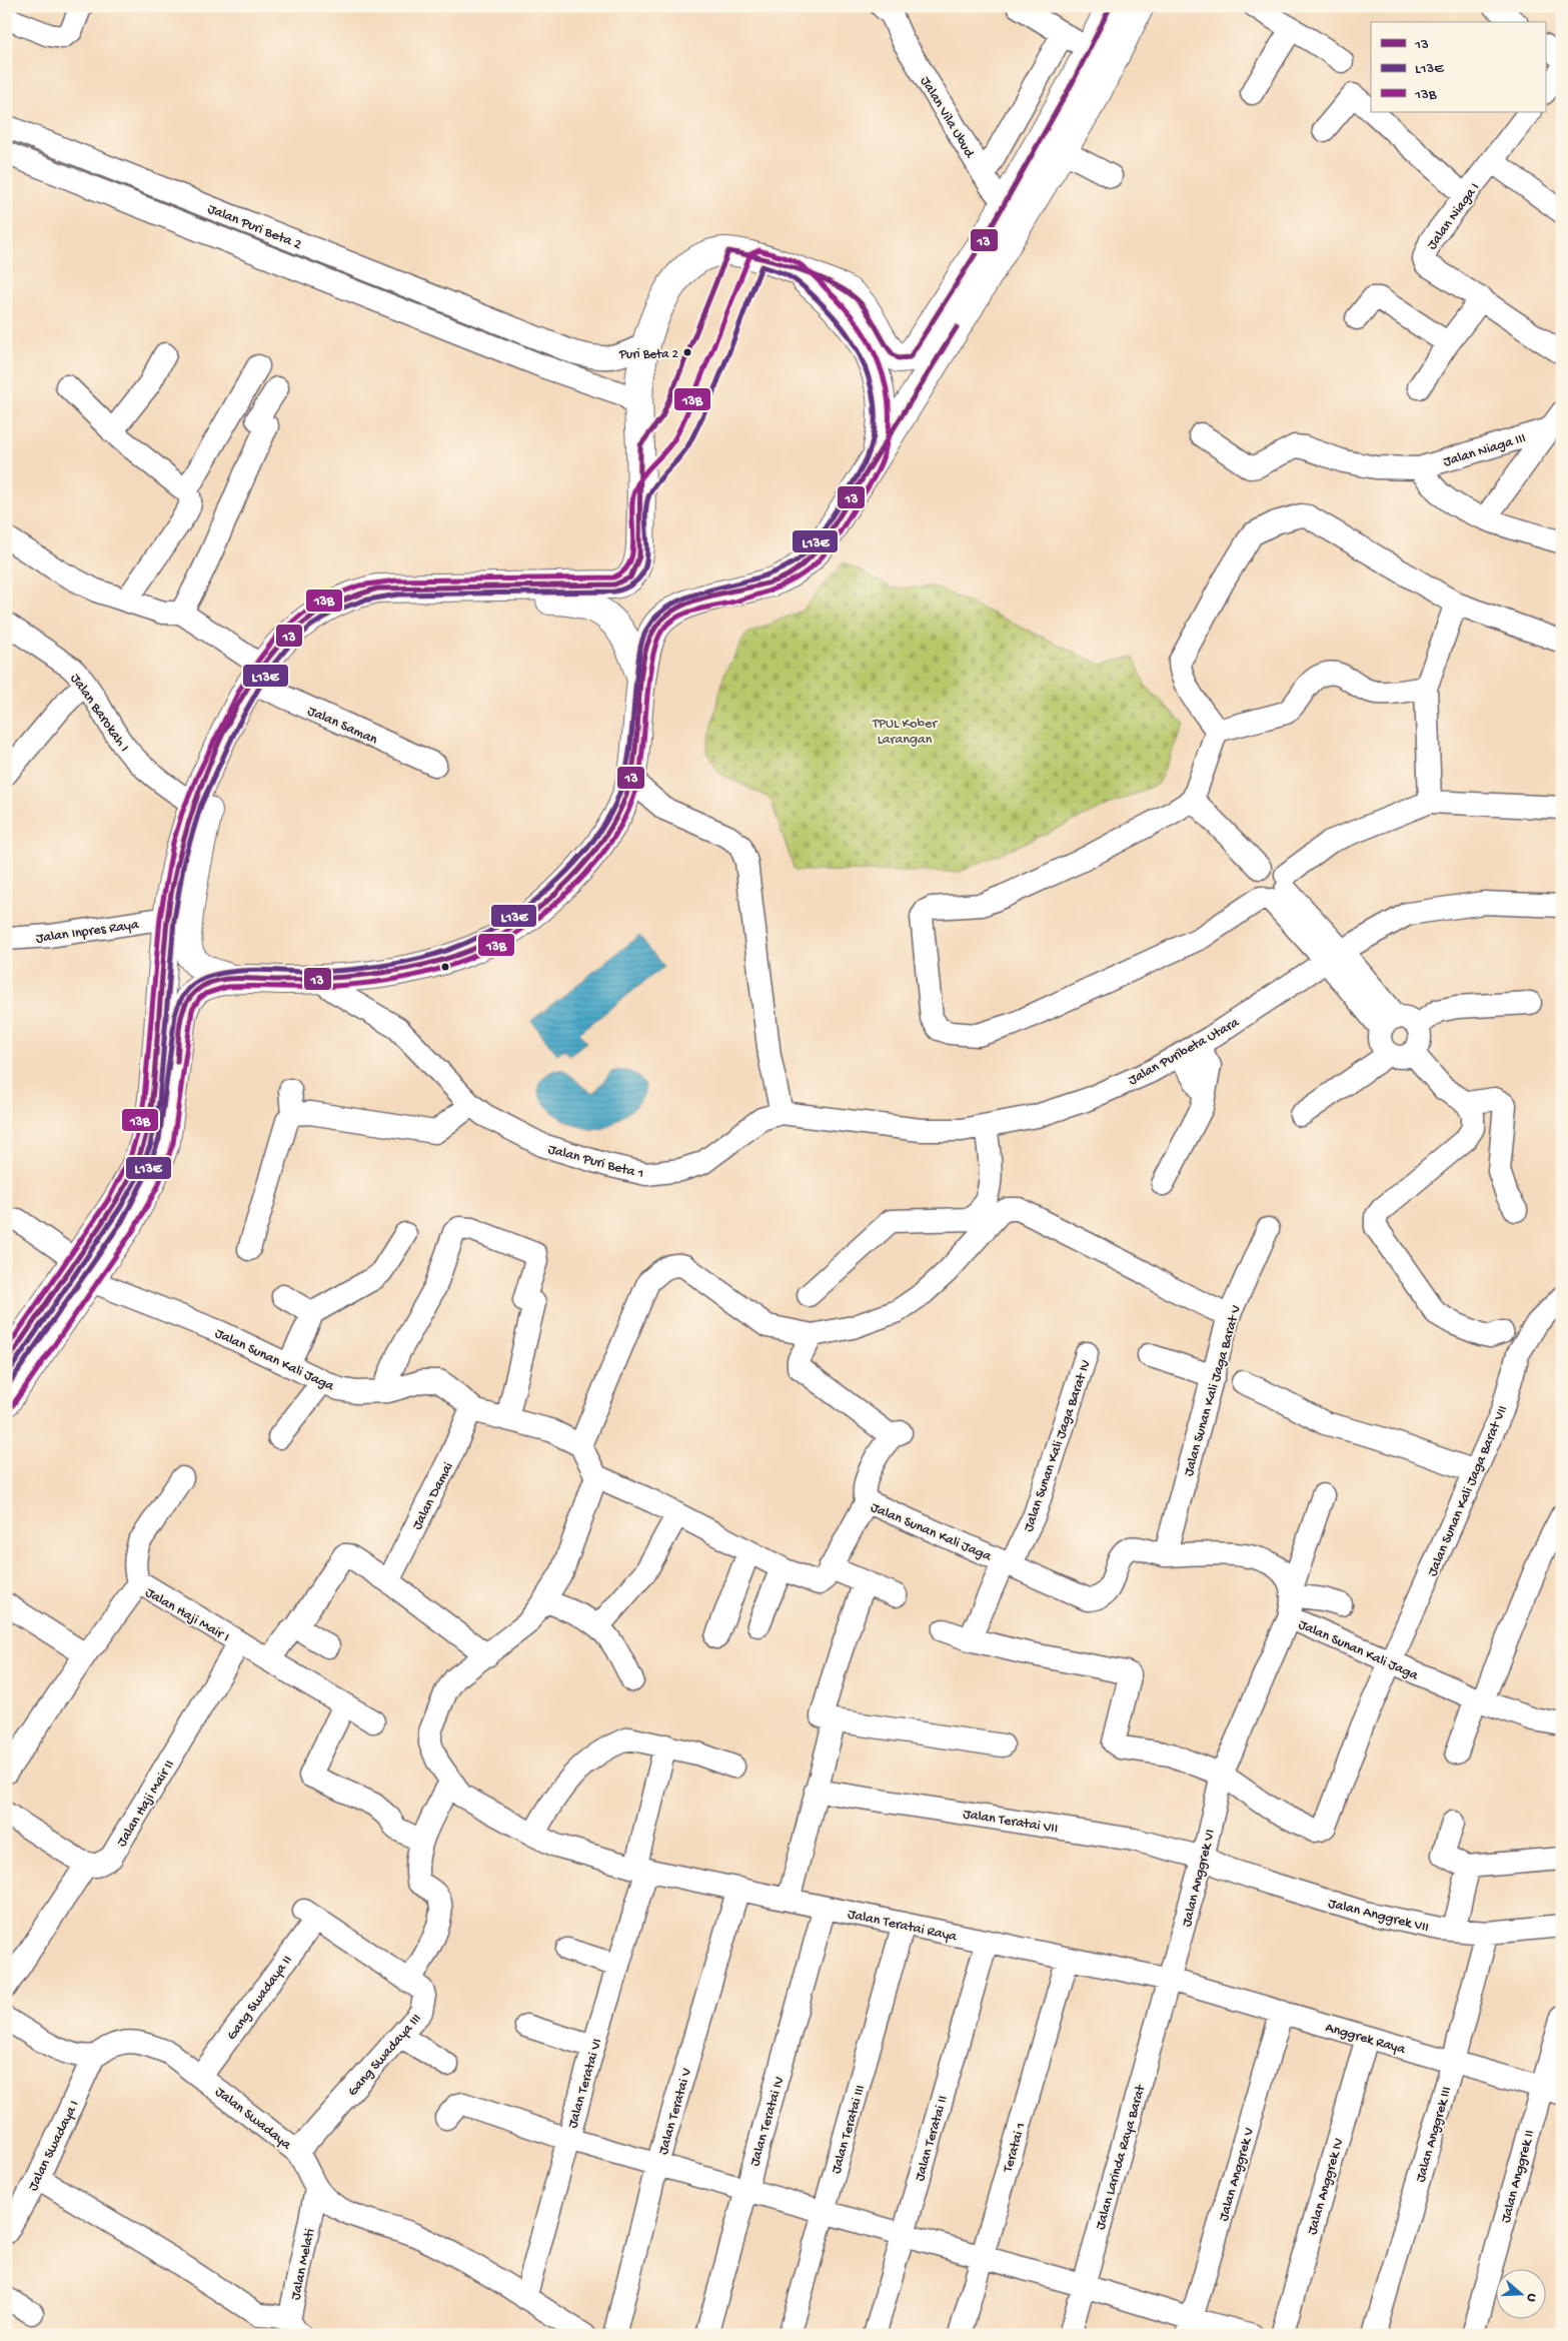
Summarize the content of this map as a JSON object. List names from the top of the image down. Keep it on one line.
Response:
{"streets":{"street":["Jalan Vila Ubud","Jalan Niaga I","Jalan Puri Beta 2","Jalan Niaga III","Jalan Barokah I","Jalan Saman","Jalan Inpres Raya","Jalan Puribeta Utara","Jalan Puri Beta 1","Jalan Sunan Kali Jaga","Jalan Sunan Kali Jaga Barat V","Jalan Sunan Kali Jaga Barat IV","Jalan Sunan Kali Jaga Barat VII","Jalan Damai","Jalan Haji Mair I","Jalan Haji Mair II","Jalan Teratai VII","Jalan Anggrek VI","Jalan Anggrek VII","Jalan Teratai Raya","Gang Swadaya II","Anggrek Raya","Gang Swadaya III","Jalan Teratai VI","Jalan Teratai V","Jalan Swadaya","Jalan Teratai IV","Jalan Teratai III","Jalan Anggrek III","Jalan Teratai II","Jalan Swadaya I","Teratai 1","Jalan Larinda Raya Barat","Jalan Anggrek V","Jalan Anggrek II","Jalan Anggrek IV","Jalan Melati"]},"crossings":[["Jalan Puribeta Utara","Jalan Puri Beta 1"],["Jalan Sunan Kali Jaga","Jalan Sunan Kali Jaga Barat V"],["Jalan Sunan Kali Jaga","Jalan Sunan Kali Jaga Barat IV"],["Jalan Sunan Kali Jaga","Jalan Sunan Kali Jaga Barat VII"],["Jalan Sunan Kali Jaga","Jalan Damai"],["Jalan Sunan Kali Jaga","Jalan Anggrek VI"],["Jalan Sunan Kali Jaga Barat VII","Jalan Anggrek VI"],["Jalan Haji Mair I","Jalan Haji Mair II"],["Jalan Teratai VII","Jalan Anggrek VI"],["Jalan Teratai VII","Jalan Anggrek VII"],["Jalan Anggrek VI","Jalan Anggrek VII"],["Jalan Anggrek VI","Jalan Teratai Raya"],["Jalan Anggrek VI","Anggrek Raya"],["Jalan Anggrek VI","Jalan Larinda Raya Barat"],["Jalan Anggrek VII","Jalan Anggrek III"],["Jalan Teratai Raya","Anggrek Raya"],["Jalan Teratai Raya","Jalan Teratai VI"],["Jalan Teratai Raya","Jalan Teratai V"],["Jalan Teratai Raya","Jalan Teratai IV"],["Jalan Teratai Raya","Jalan Teratai III"],["Jalan Teratai Raya","Jalan Teratai II"],["Jalan Teratai Raya","Teratai 1"],["Jalan Teratai Raya","Jalan Larinda Raya Barat"],["Gang Swadaya II","Gang Swadaya III"],["Gang Swadaya II","Jalan Swadaya"],["Anggrek Raya","Jalan Anggrek III"],["Anggrek Raya","Jalan Larinda Raya Barat"],["Anggrek Raya","Jalan Anggrek V"],["Anggrek Raya","Jalan Anggrek II"],["Anggrek Raya","Jalan Anggrek IV"],["Gang Swadaya III","Jalan Swadaya"],["Jalan Swadaya","Jalan Swadaya I"],["Jalan Swadaya","Jalan Melati"]],"parks":["TPUL Kober Larangan"],"places":["Puri Beta 2"],"lines":["transit line 13","transit line 13B","transit line L13E"],"legend":["13","L13E","13B"],"north":"right"}
